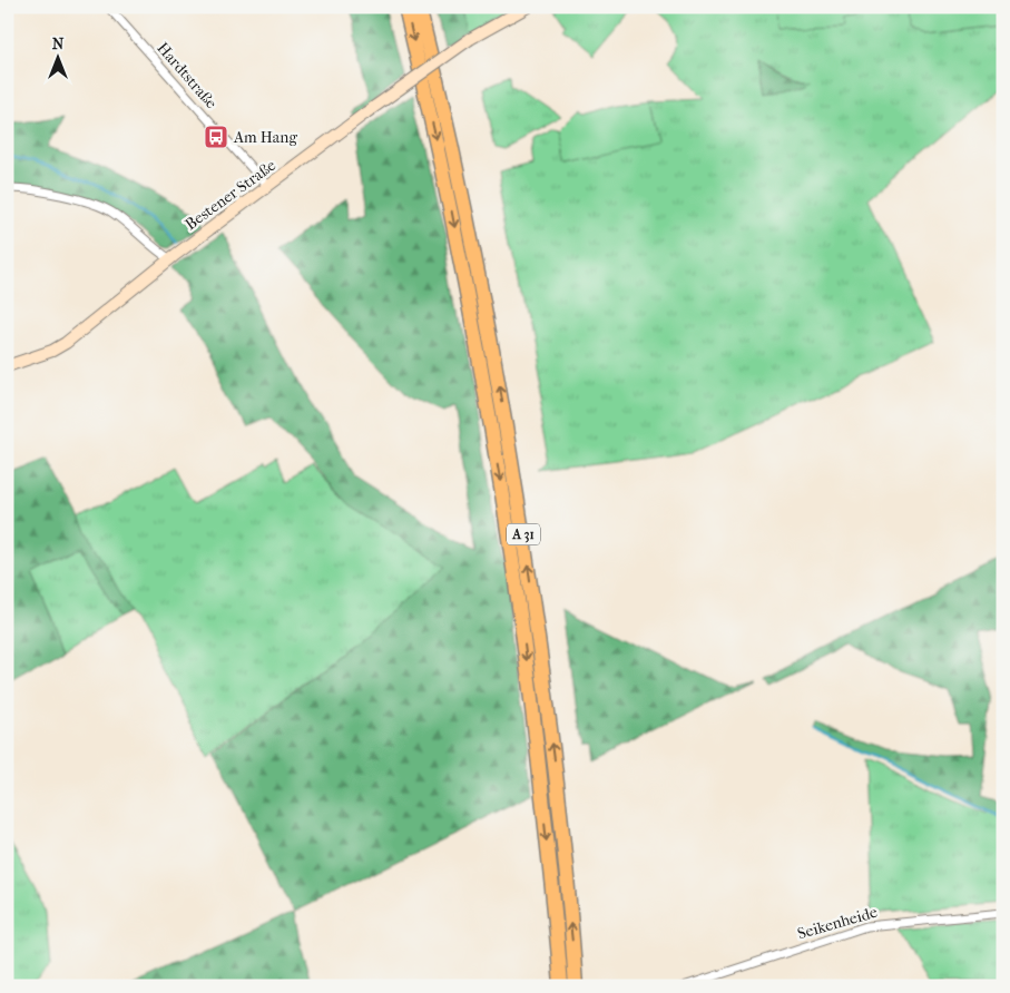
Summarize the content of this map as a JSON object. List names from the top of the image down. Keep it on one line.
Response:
{"streets":{"highway":["A 31"],"street":["Hardtstraße","Bestener Straße","Seikenheide"]},"crossings":[["Hardtstraße","Bestener Straße"]],"places":{"bus stop":["Am Hang"]},"north":"top"}
